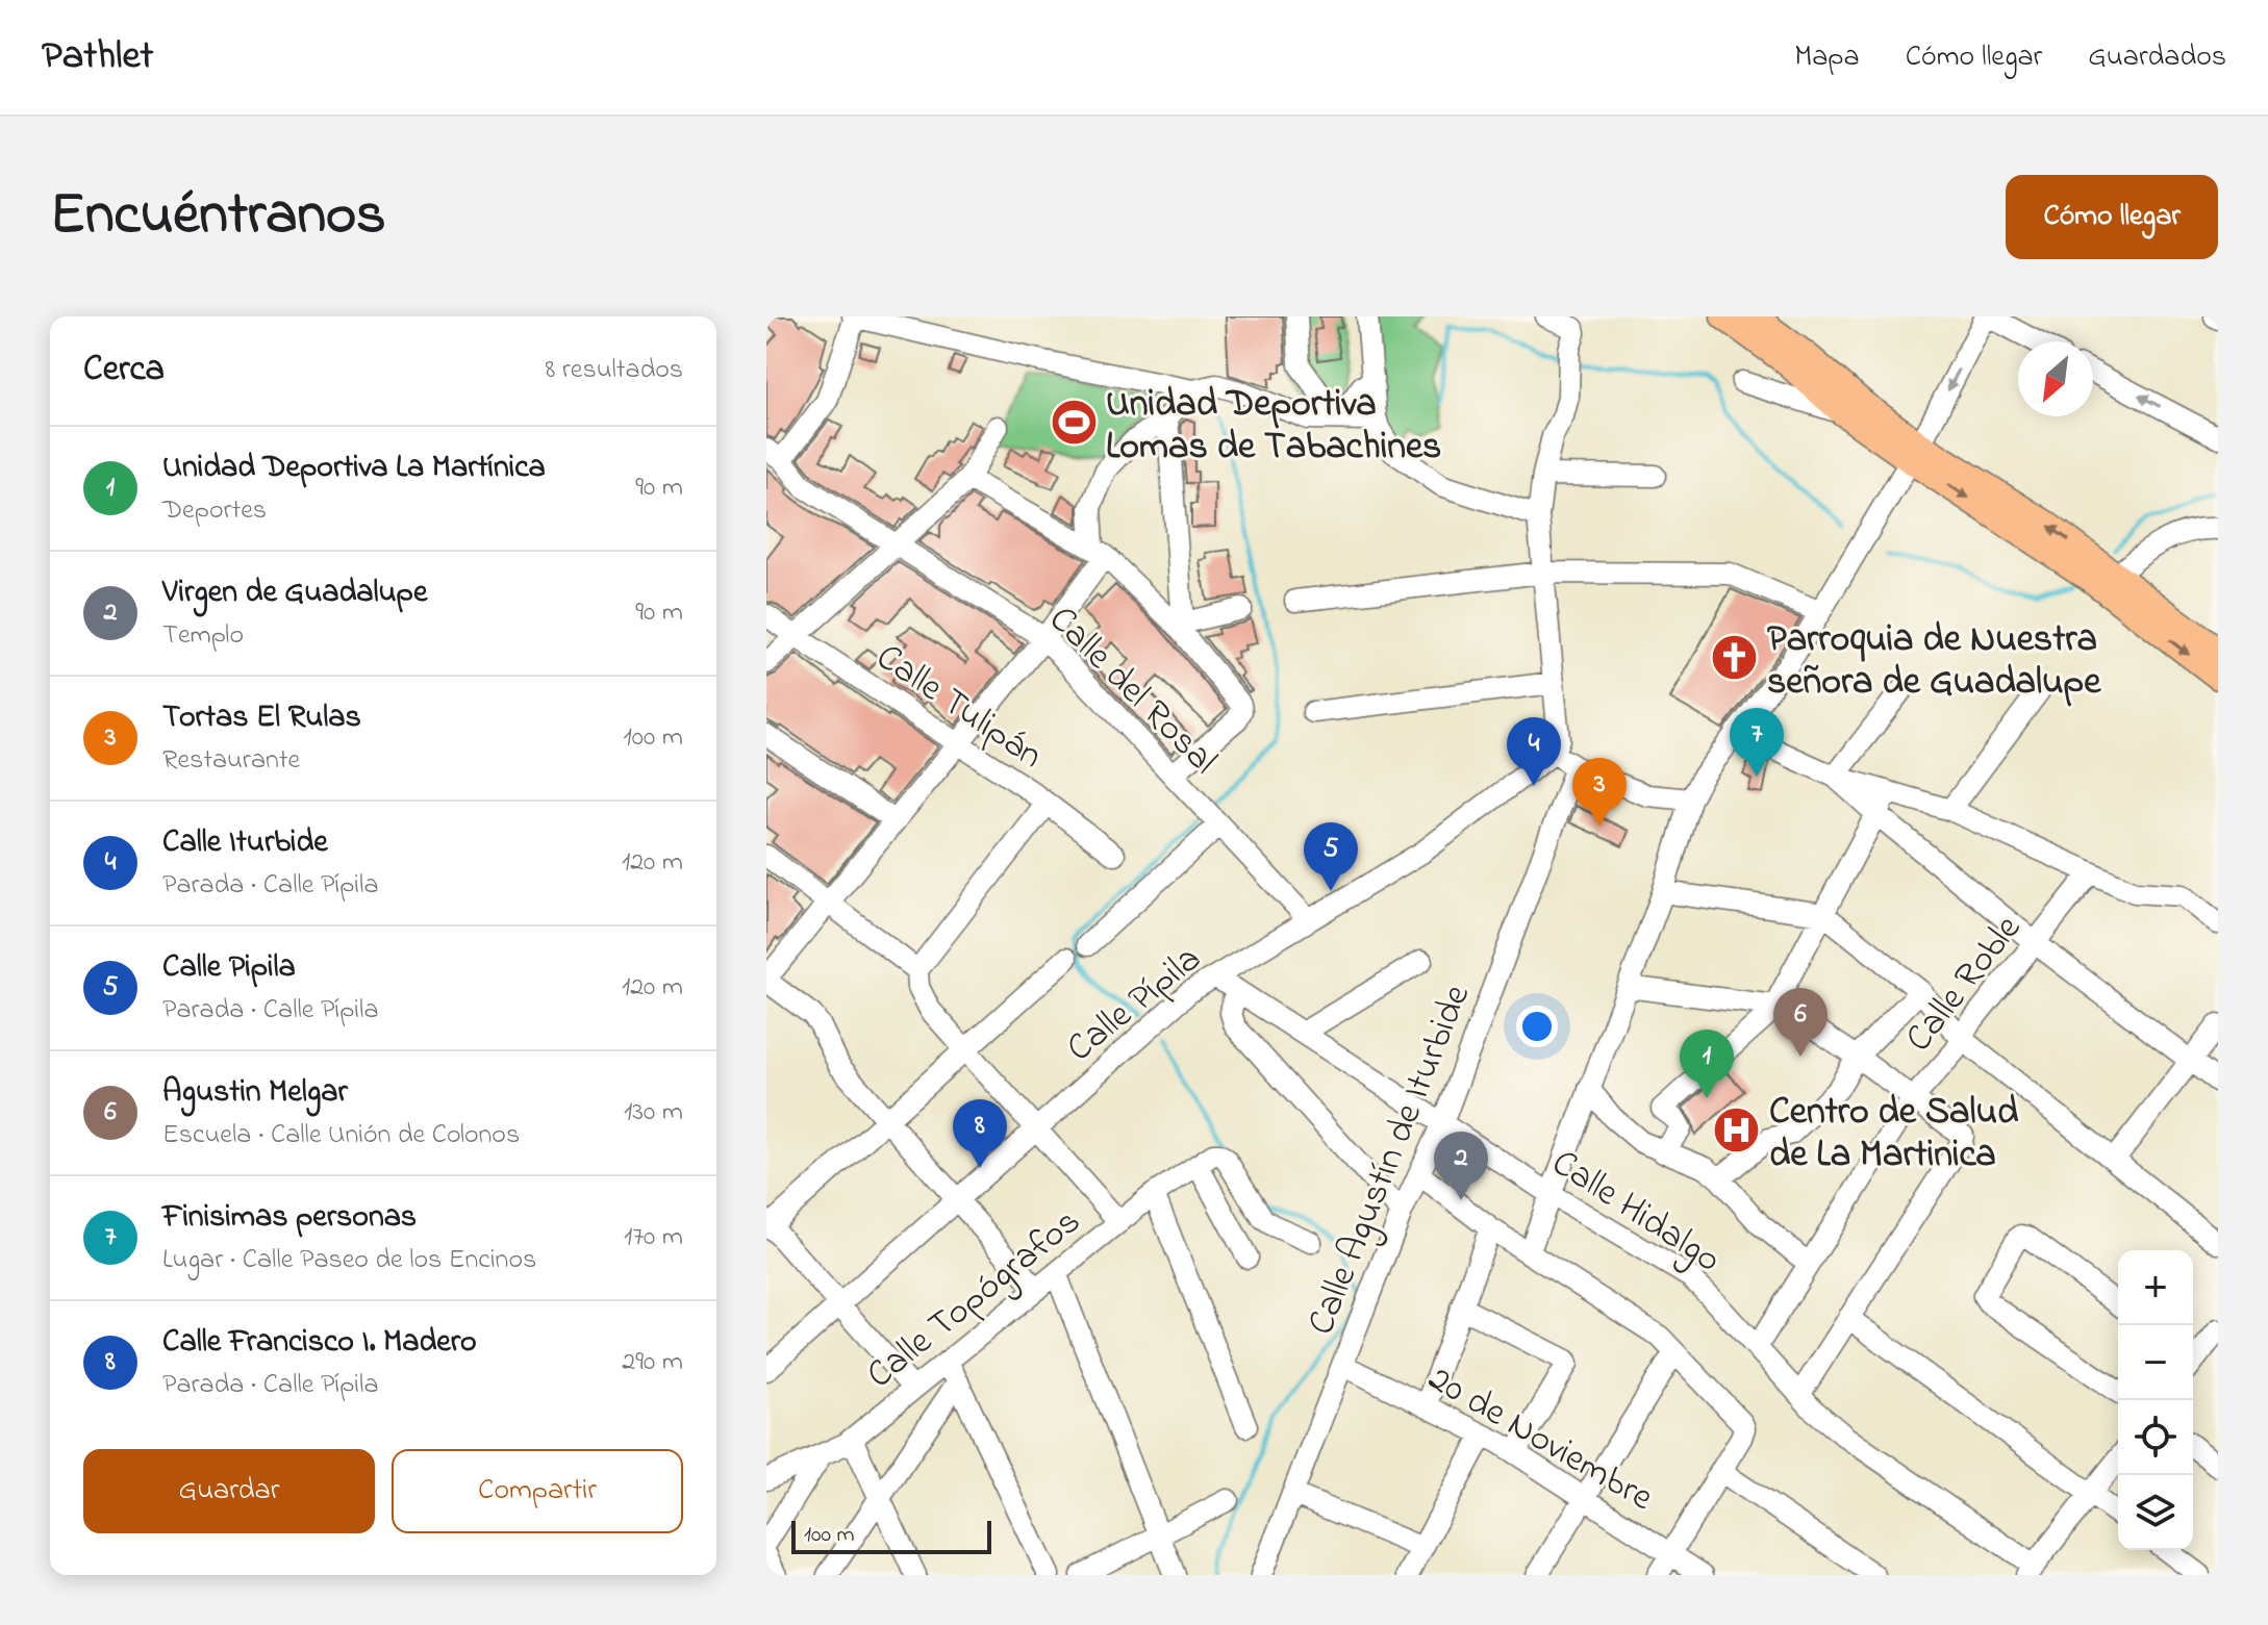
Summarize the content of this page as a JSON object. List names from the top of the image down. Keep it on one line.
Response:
{"streets":{"street":["Calle del Rosal","Calle Tulipán","Calle Roble","Calle Pípila","Calle Agustín de Iturbide","Calle Hidalgo","Calle Topógrafos","20 de Noviembre"]},"crossings":[["Calle del Rosal","Calle Pípila"],["Calle Roble","Calle Hidalgo"],["Calle Pípila","Calle Hidalgo"],["Calle Agustín de Iturbide","Calle Hidalgo"],["Calle Agustín de Iturbide","20 de Noviembre"]],"places":{"sports":["Unidad Deportiva Lomas de Tabachines"],"church":["Parroquia de Nuestra señora de Guadalupe"],"hospital":["Centro de Salud de La Martinica"]},"scale_bar":"100 m","north":"bottom left","page":{"header":"Pathlet","nav":["Mapa","Cómo llegar","Guardados"],"title":"Encuéntranos","buttons":["Cómo llegar",["Guardar","Compartir"]],"heading":["Cerca","8 resultados"],"list":[{"mark":"1","name":"Unidad Deportiva La Martínica","note":"Deportes","value":"90 m"},{"mark":"2","name":"Virgen de Guadalupe","note":"Templo","value":"90 m"},{"mark":"3","name":"Tortas El Rulas","note":"Restaurante","value":"100 m"},{"mark":"4","name":"Calle Iturbide","note":"Parada · Calle Pípila","value":"120 m"},{"mark":"5","name":"Calle Pipila","note":"Parada · Calle Pípila","value":"120 m"},{"mark":"6","name":"Agustin Melgar","note":"Escuela · Calle Unión de Colonos","value":"130 m"},{"mark":"7","name":"Finisimas personas","note":"Lugar · Calle Paseo de los Encinos","value":"170 m"},{"mark":"8","name":"Calle Francisco I. Madero","note":"Parada · Calle Pípila","value":"290 m"}],"pins":["7","4","3","5","6","1","8","2"],"map_buttons":["+","−"],"scale":"100 m"}}
